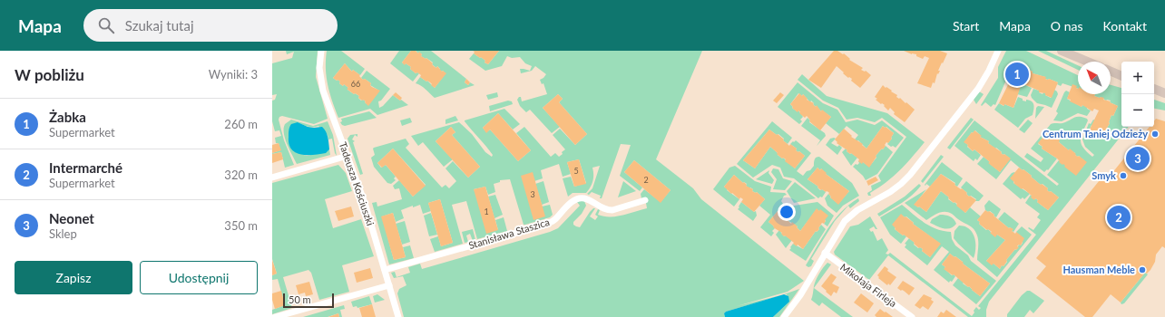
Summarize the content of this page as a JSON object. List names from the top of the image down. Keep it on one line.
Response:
{"streets":{"street":["Tadeusza Kościuszki","Stanisława Staszica","Mikołaja Firleja"]},"crossings":[["Tadeusza Kościuszki","Stanisława Staszica"]],"places":["Centrum Taniej Odzieży","Smyk","Hausman Meble"],"house_numbers":["66","5","2","3","1"],"scale_bar":"50 m","north":"top left","page":{"header":"Mapa","search":"Szukaj tutaj","nav":["Start","Mapa","O nas","Kontakt"],"heading":["W pobliżu","Wyniki: 3"],"pins":["1","3","2"],"map_buttons":["+","−"],"list":[{"mark":"1","name":"Żabka","note":"Supermarket","value":"260 m"},{"mark":"2","name":"Intermarché","note":"Supermarket","value":"320 m"},{"mark":"3","name":"Neonet","note":"Sklep","value":"350 m"}],"buttons":["Zapisz","Udostępnij"],"scale":"50 m"}}
